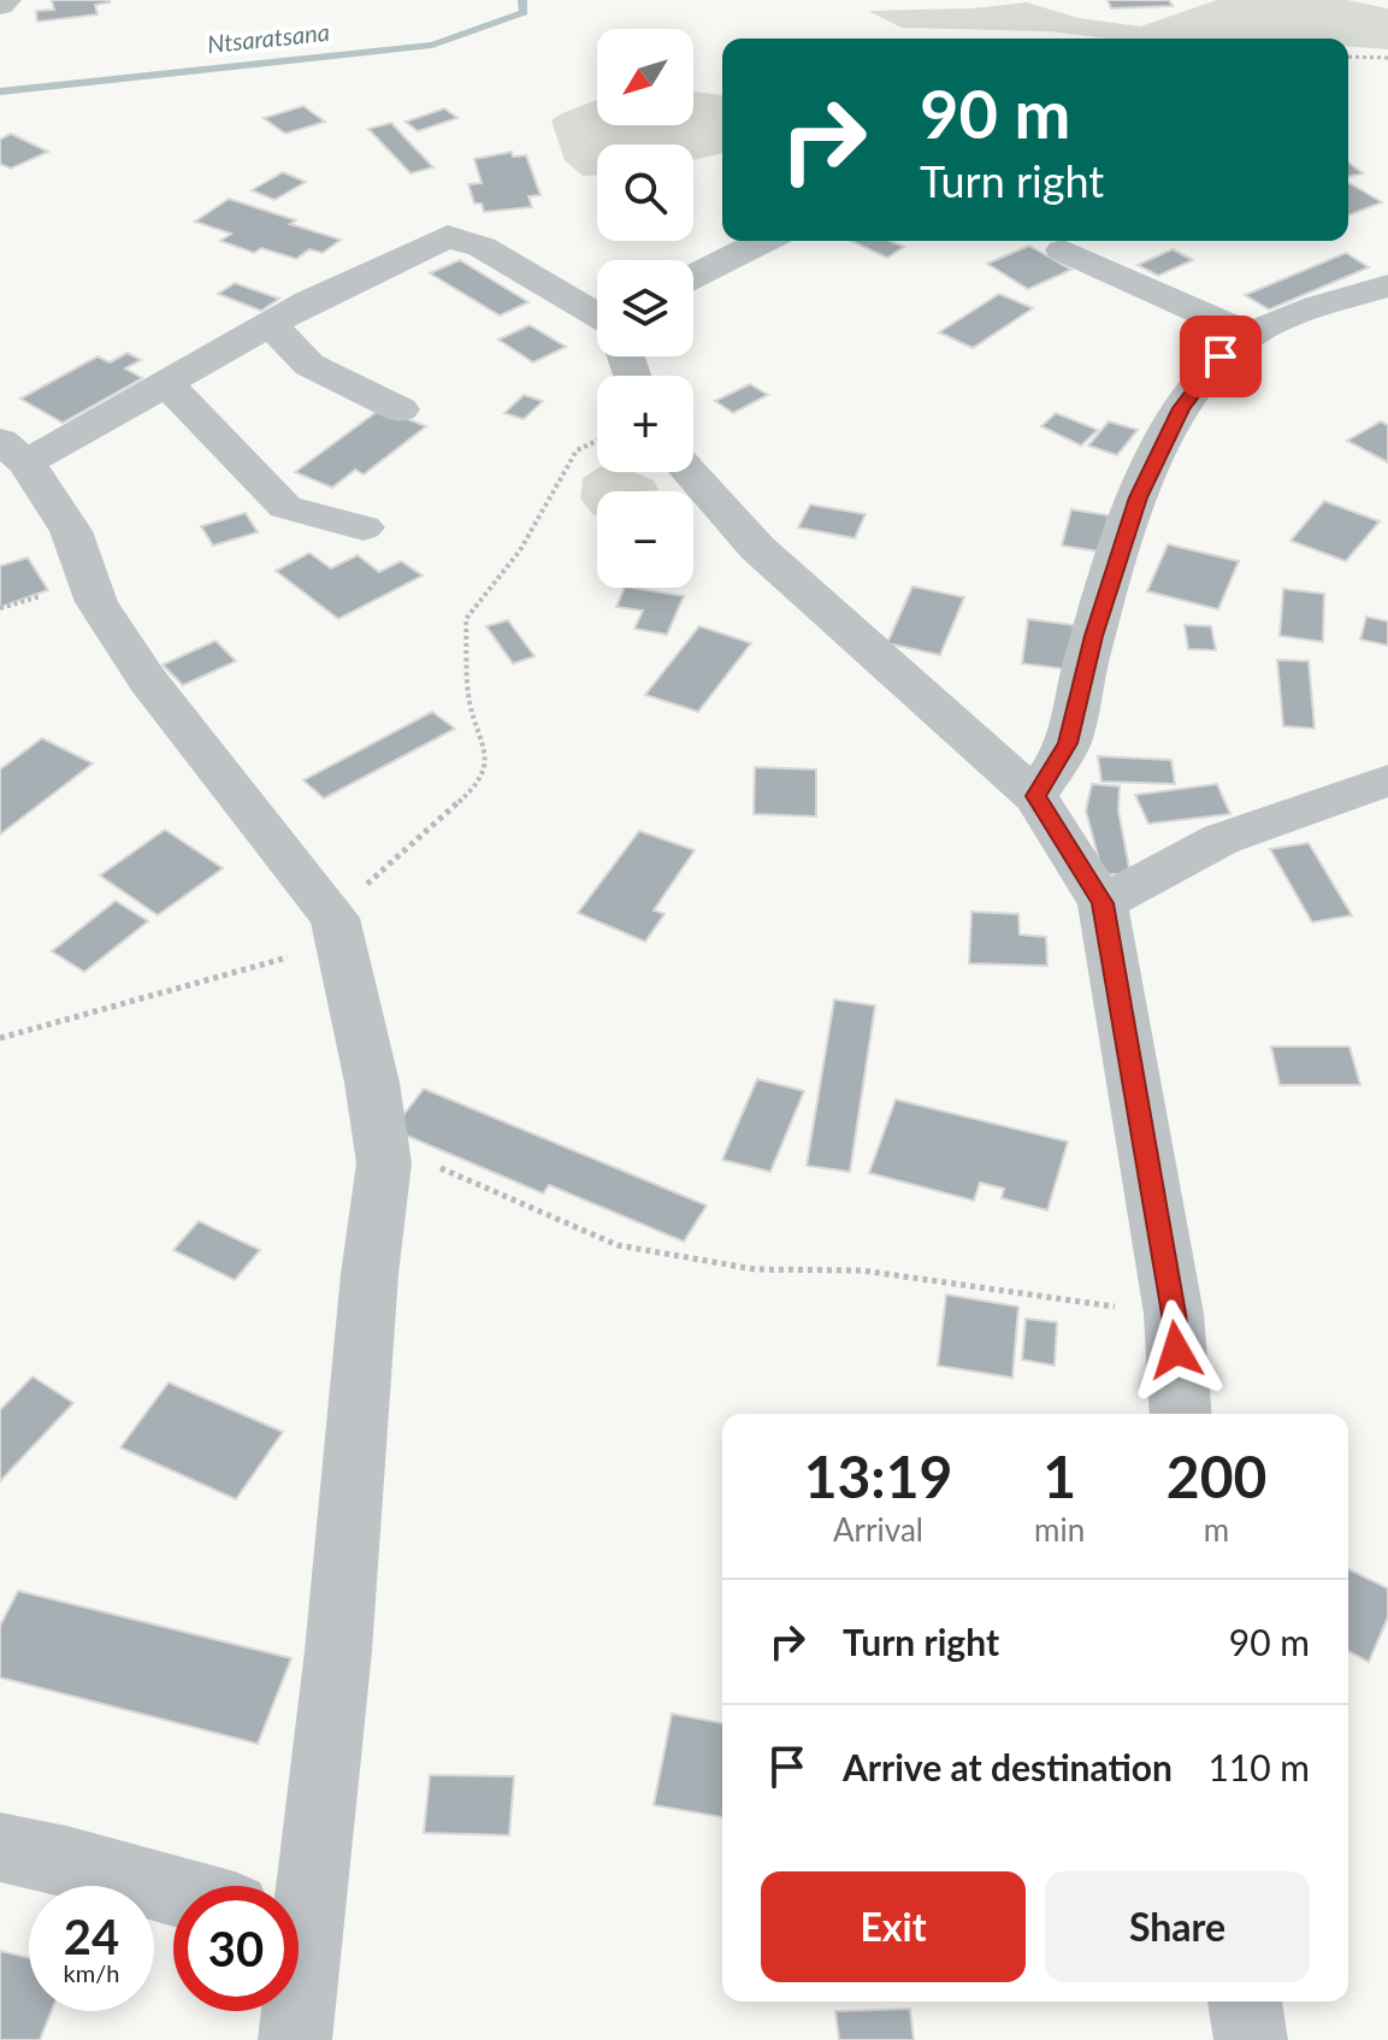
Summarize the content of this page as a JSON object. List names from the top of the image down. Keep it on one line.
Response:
{"water":["Ntsaratsana"],"north":"bottom left","page":{"map_buttons":["+","−"],"turn":["90 m","Turn right"],"eta":["13:19","Arrival","1","min","200","m"],"list":[{"name":"Turn right","value":"90 m"},{"name":"Arrive at destination","value":"110 m"}],"buttons":["Exit","Share"],"speed":"24 km/h","limit":"30"}}
